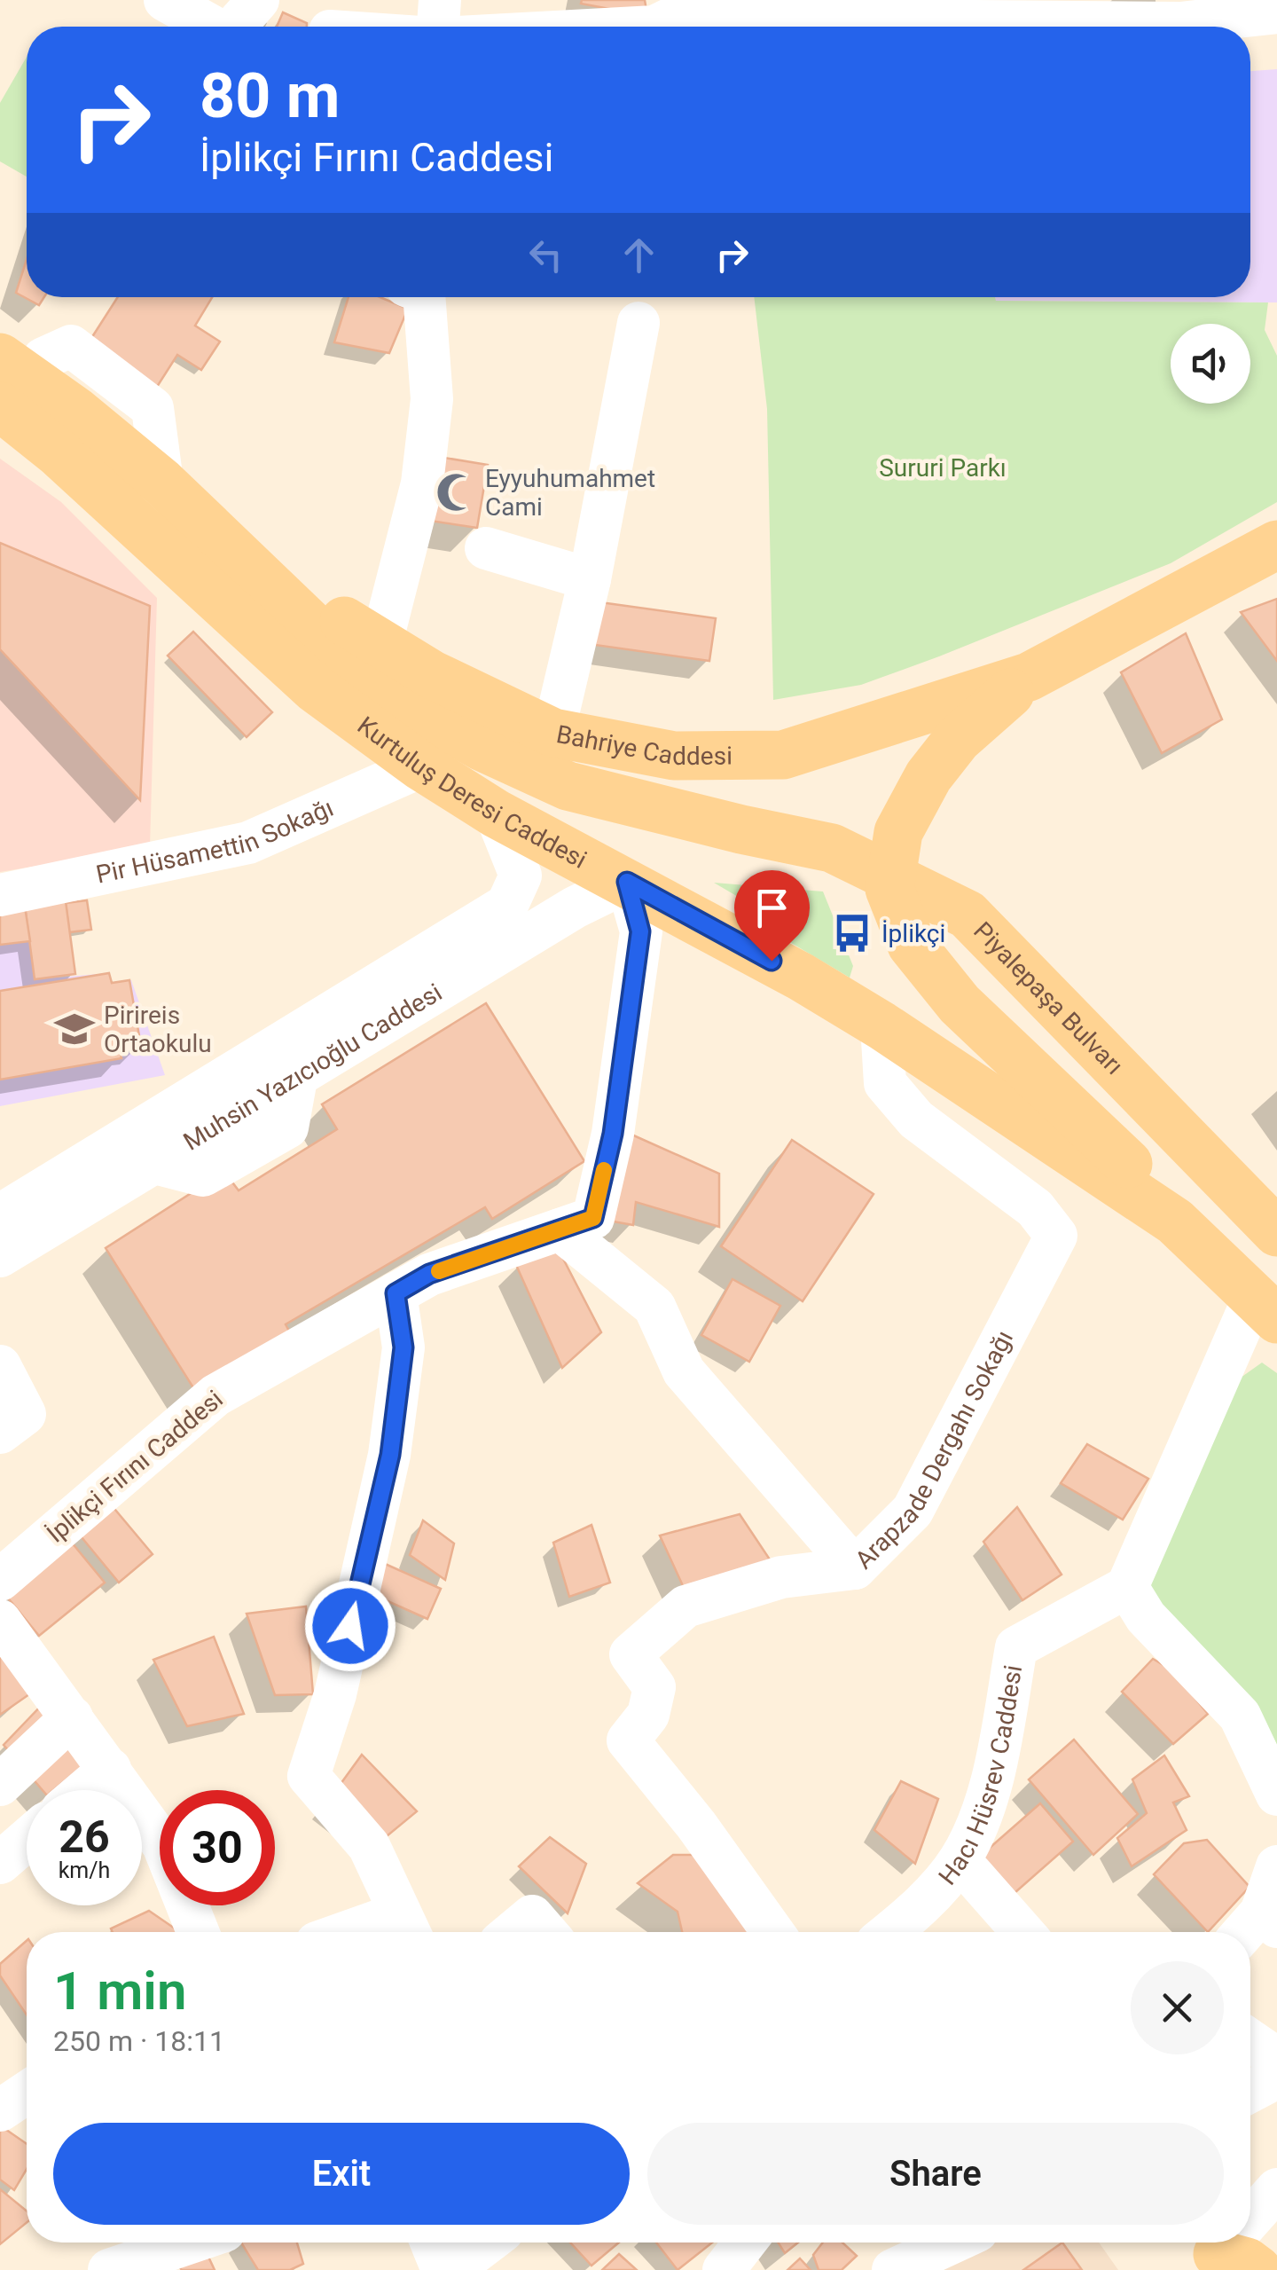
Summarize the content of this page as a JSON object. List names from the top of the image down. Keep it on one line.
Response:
{"streets":{"main road":["Bahriye Caddesi","Kurtuluş Deresi Caddesi","Piyalepaşa Bulvarı"],"street":["Pir Hüsamettin Sokağı","Muhsin Yazıcıoğlu Caddesi","Arapzade Dergahı Sokağı","İplikçi Fırını Caddesi","Hacı Hüsrev Caddesi"]},"crossings":[["Bahriye Caddesi","Kurtuluş Deresi Caddesi"],["Kurtuluş Deresi Caddesi","Pir Hüsamettin Sokağı"],["Kurtuluş Deresi Caddesi","Piyalepaşa Bulvarı"],["Kurtuluş Deresi Caddesi","Muhsin Yazıcıoğlu Caddesi"],["Kurtuluş Deresi Caddesi","Arapzade Dergahı Sokağı"],["Kurtuluş Deresi Caddesi","İplikçi Fırını Caddesi"],["Muhsin Yazıcıoğlu Caddesi","İplikçi Fırını Caddesi"]],"parks":["Sururi Parkı"],"places":{"mosque":["Eyyuhumahmet Cami"],"bus stop":["İplikçi"],"school or university":["Pirireis Ortaokulu"]},"page":{"turn":["80 m","İplikçi Fırını Caddesi"],"speed":"26 km/h","limit":"30","heading":["1 min","250 m · 18:11"],"buttons":["Exit","Share"]}}
